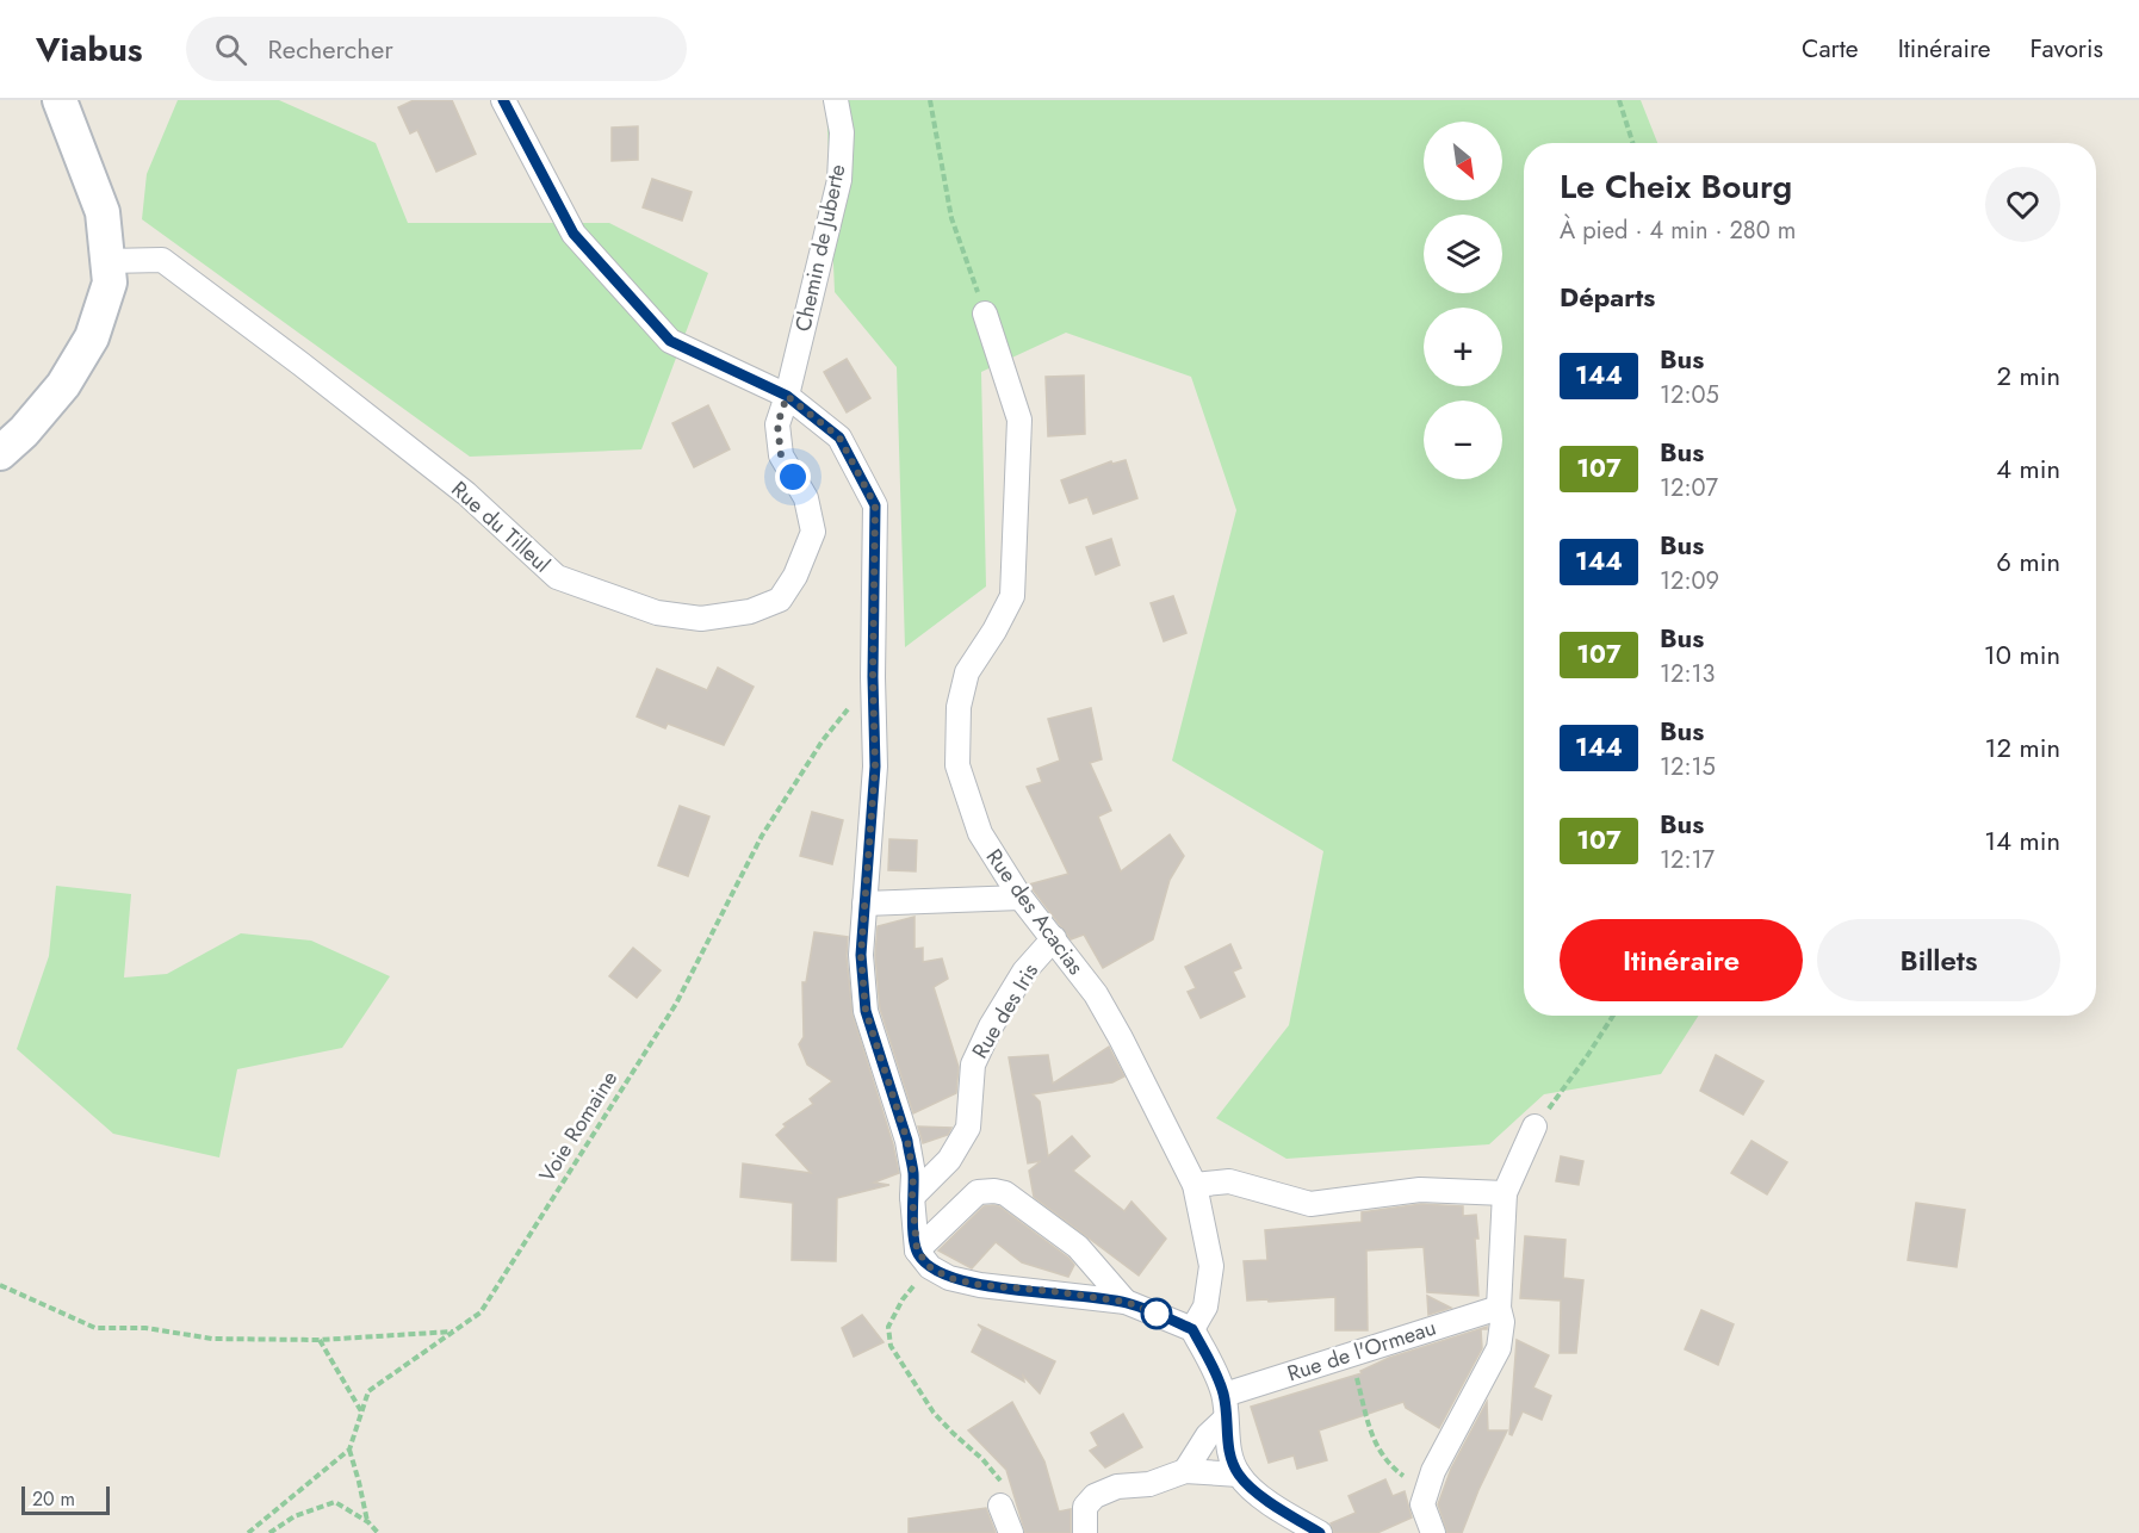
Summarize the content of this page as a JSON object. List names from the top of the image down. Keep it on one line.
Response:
{"streets":{"street":["Chemin de Juberte","Rue du Tilleul","Rue des Acacias","Rue des Iris","Rue de l'Ormeau"],"path":["Voie Romaine"]},"crossings":[["Chemin de Juberte","Rue du Tilleul"],["Rue des Acacias","Rue des Iris"]],"lines":["bus line 144"],"scale_bar":"20 m","north":"bottom right","page":{"header":"Viabus","search":"Rechercher","nav":["Carte","Itinéraire","Favoris"],"map_buttons":["+","−"],"heading":[["Le Cheix Bourg","À pied · 4 min · 280 m"],"Départs"],"list":[{"mark":"144","name":"Bus","note":"12:05","value":"2 min"},{"mark":"107","name":"Bus","note":"12:07","value":"4 min"},{"mark":"144","name":"Bus","note":"12:09","value":"6 min"},{"mark":"107","name":"Bus","note":"12:13","value":"10 min"},{"mark":"144","name":"Bus","note":"12:15","value":"12 min"},{"mark":"107","name":"Bus","note":"12:17","value":"14 min"}],"buttons":["Itinéraire","Billets"],"scale":"20 m"}}
